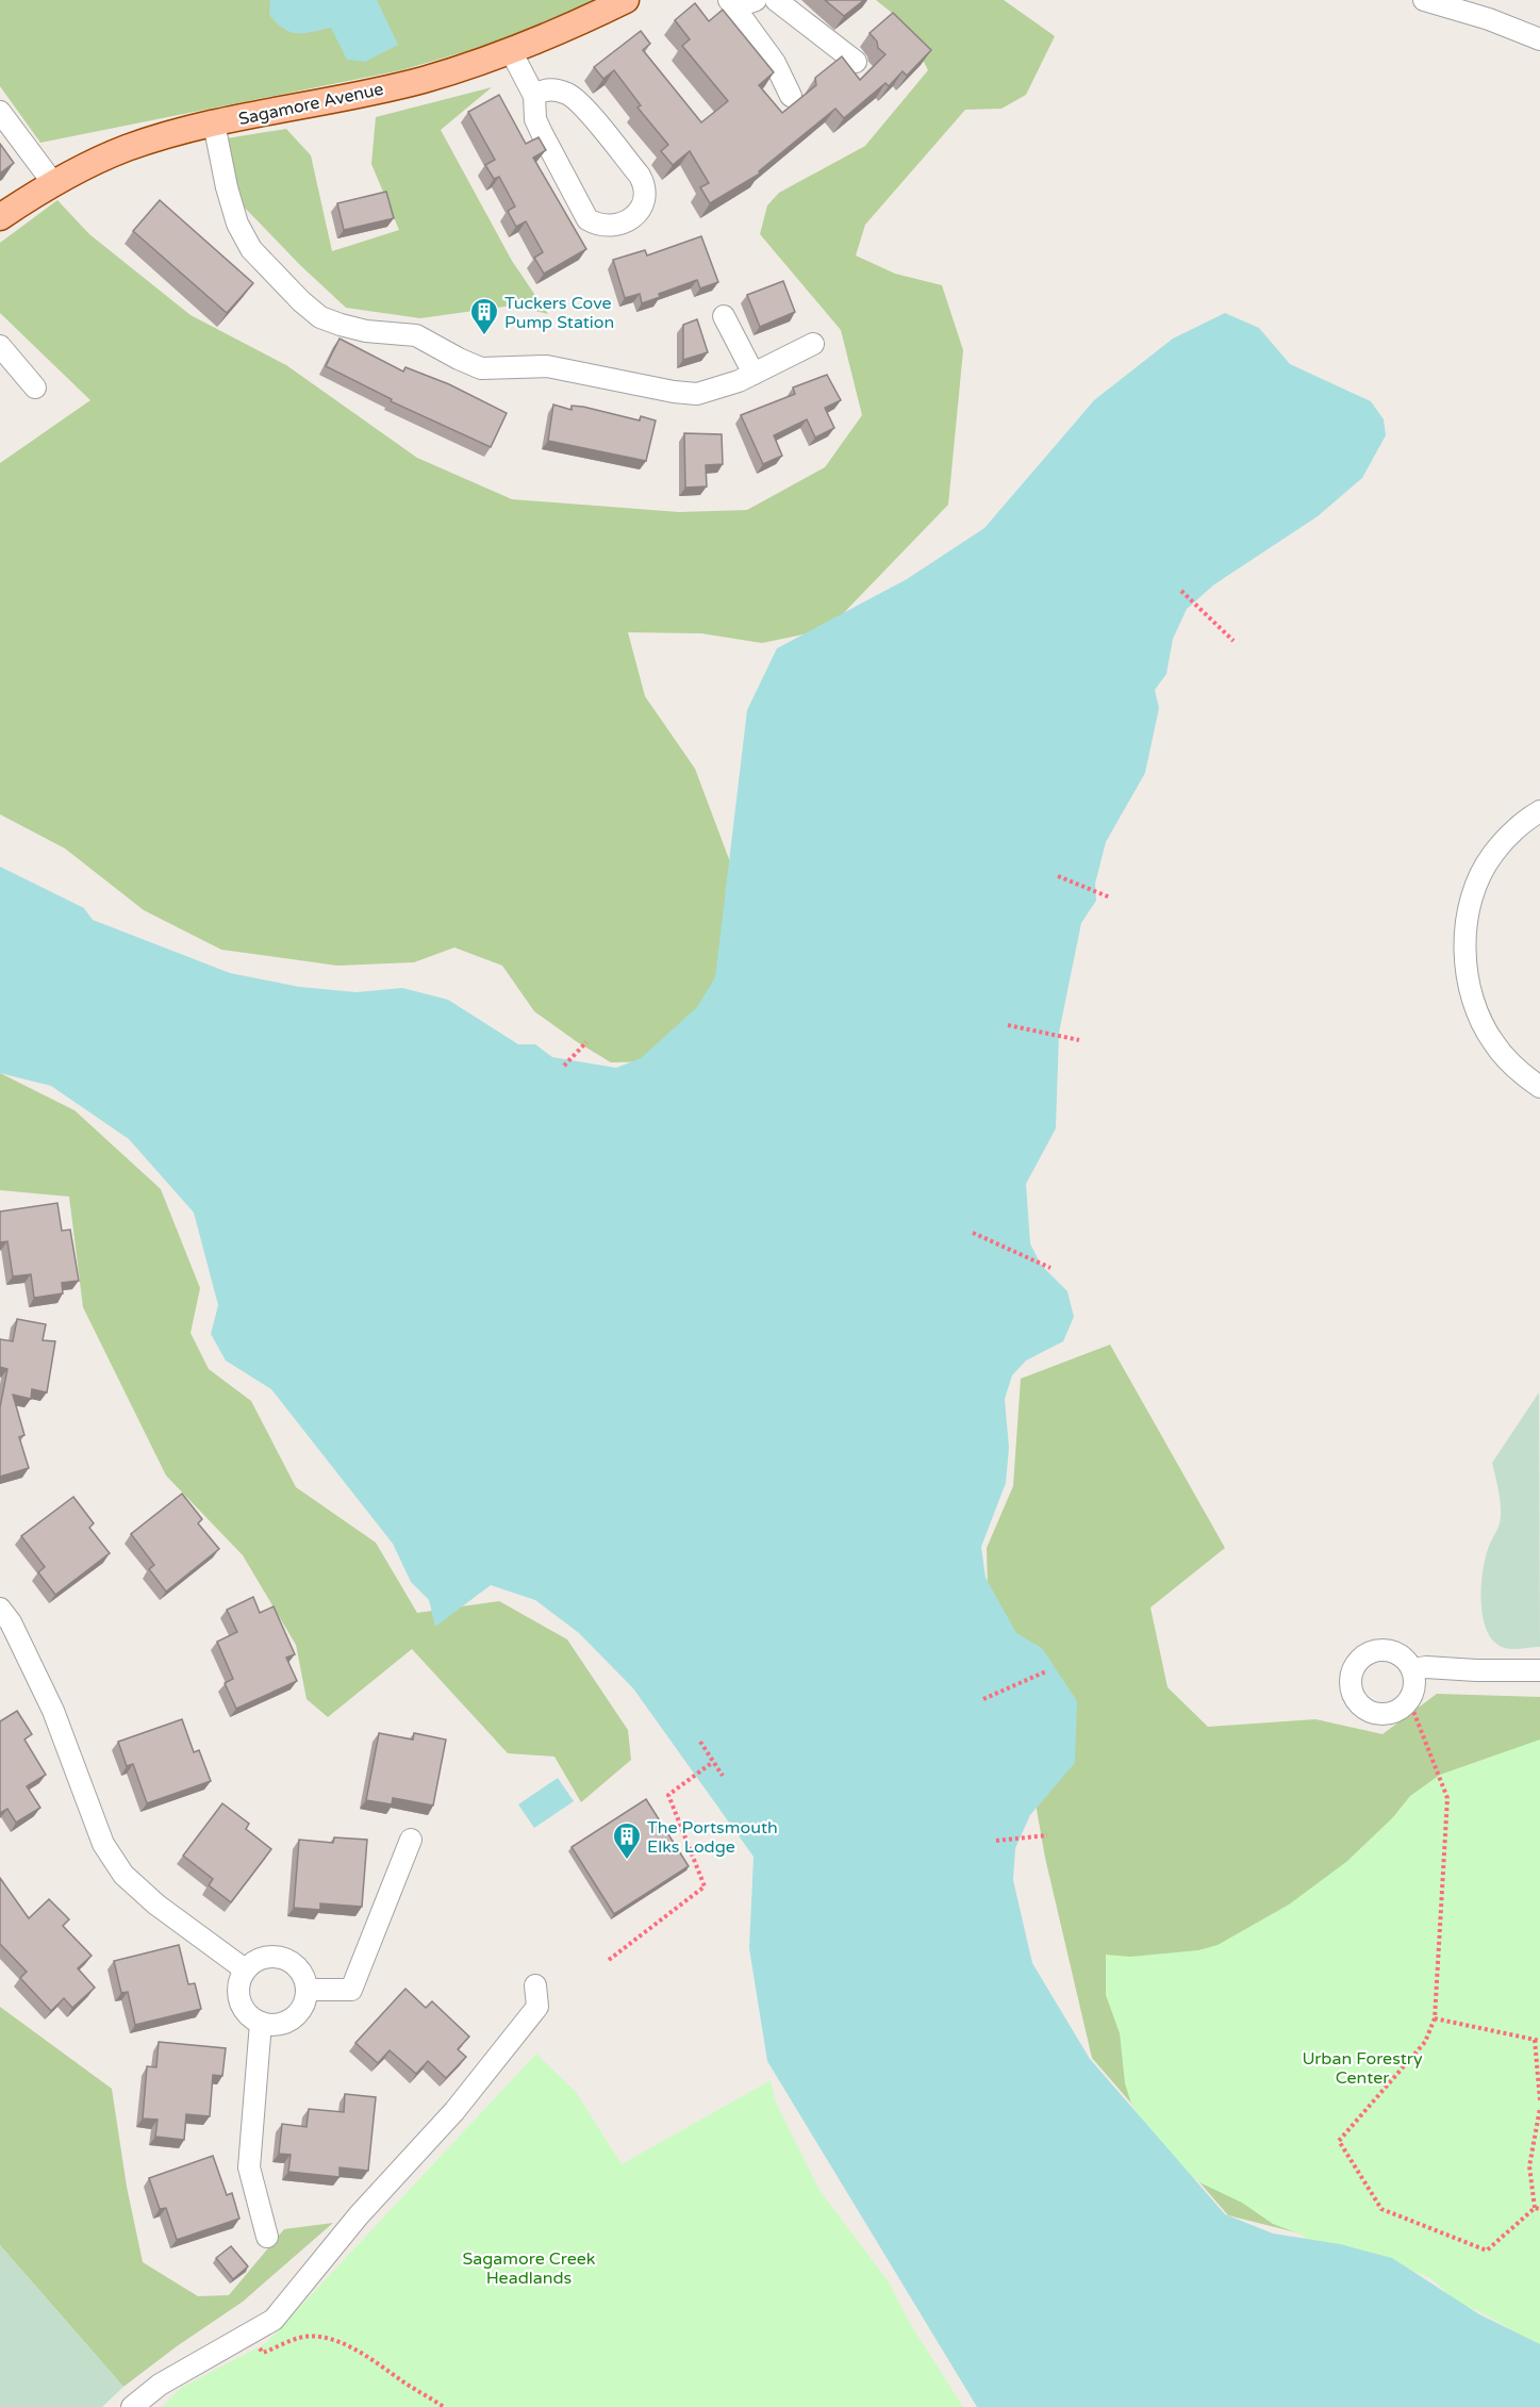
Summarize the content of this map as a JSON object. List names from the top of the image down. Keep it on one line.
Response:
{"streets":{"main road":["Sagamore Avenue"]},"parks":["Urban Forestry Center","Sagamore Creek Headlands"],"places":{"building":["Tuckers Cove Pump Station","The Portsmouth Elks Lodge"]}}
